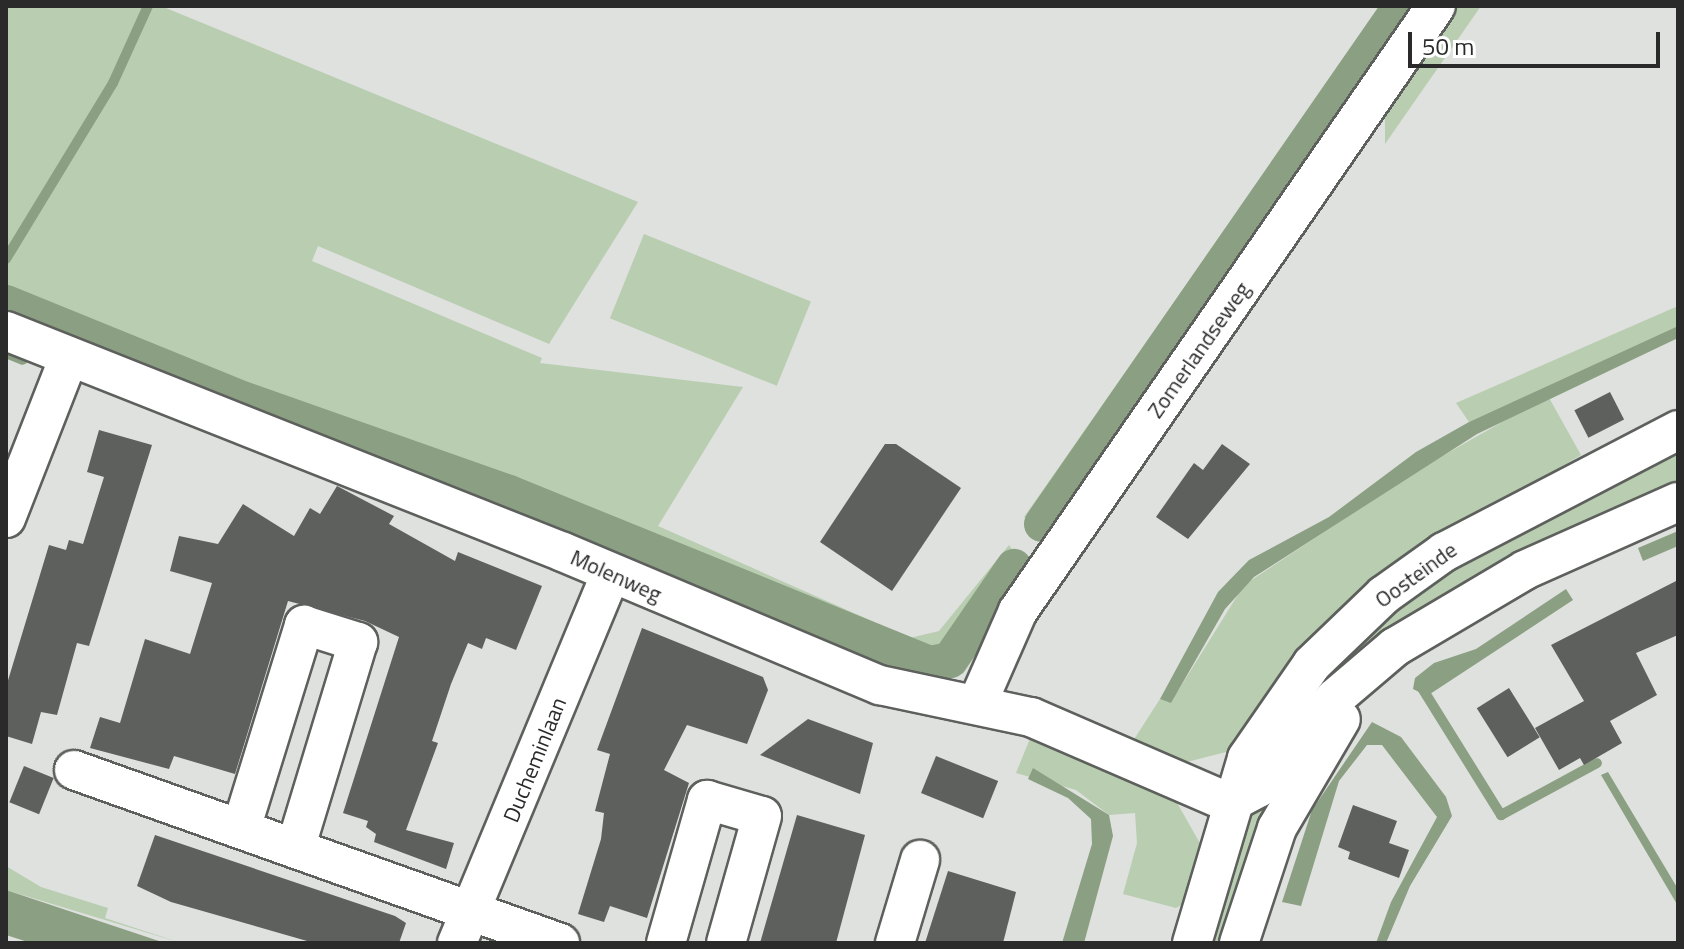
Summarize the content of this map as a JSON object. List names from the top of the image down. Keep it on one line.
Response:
{"streets":{"street":["Zomerlandseweg","Oosteinde","Molenweg","Ducheminlaan"]},"crossings":[["Zomerlandseweg","Molenweg"],["Oosteinde","Molenweg"],["Molenweg","Ducheminlaan"]],"scale_bar":"50 m"}
